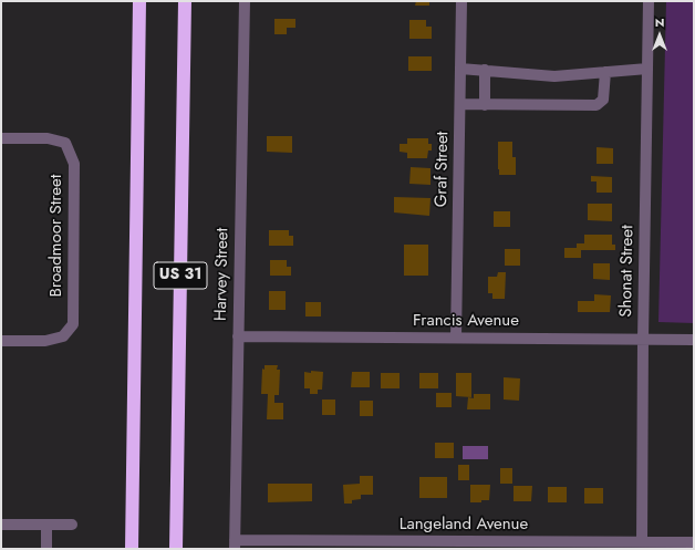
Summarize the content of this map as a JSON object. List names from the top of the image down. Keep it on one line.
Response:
{"streets":{"highway":["US 31"],"street":["Graf Street","Broadmoor Street","Shonat Street","Harvey Street","Francis Avenue","Langeland Avenue"]},"crossings":[["Graf Street","Francis Avenue"],["Shonat Street","Francis Avenue"],["Shonat Street","Langeland Avenue"],["Harvey Street","Francis Avenue"],["Harvey Street","Langeland Avenue"]],"north":"top"}
